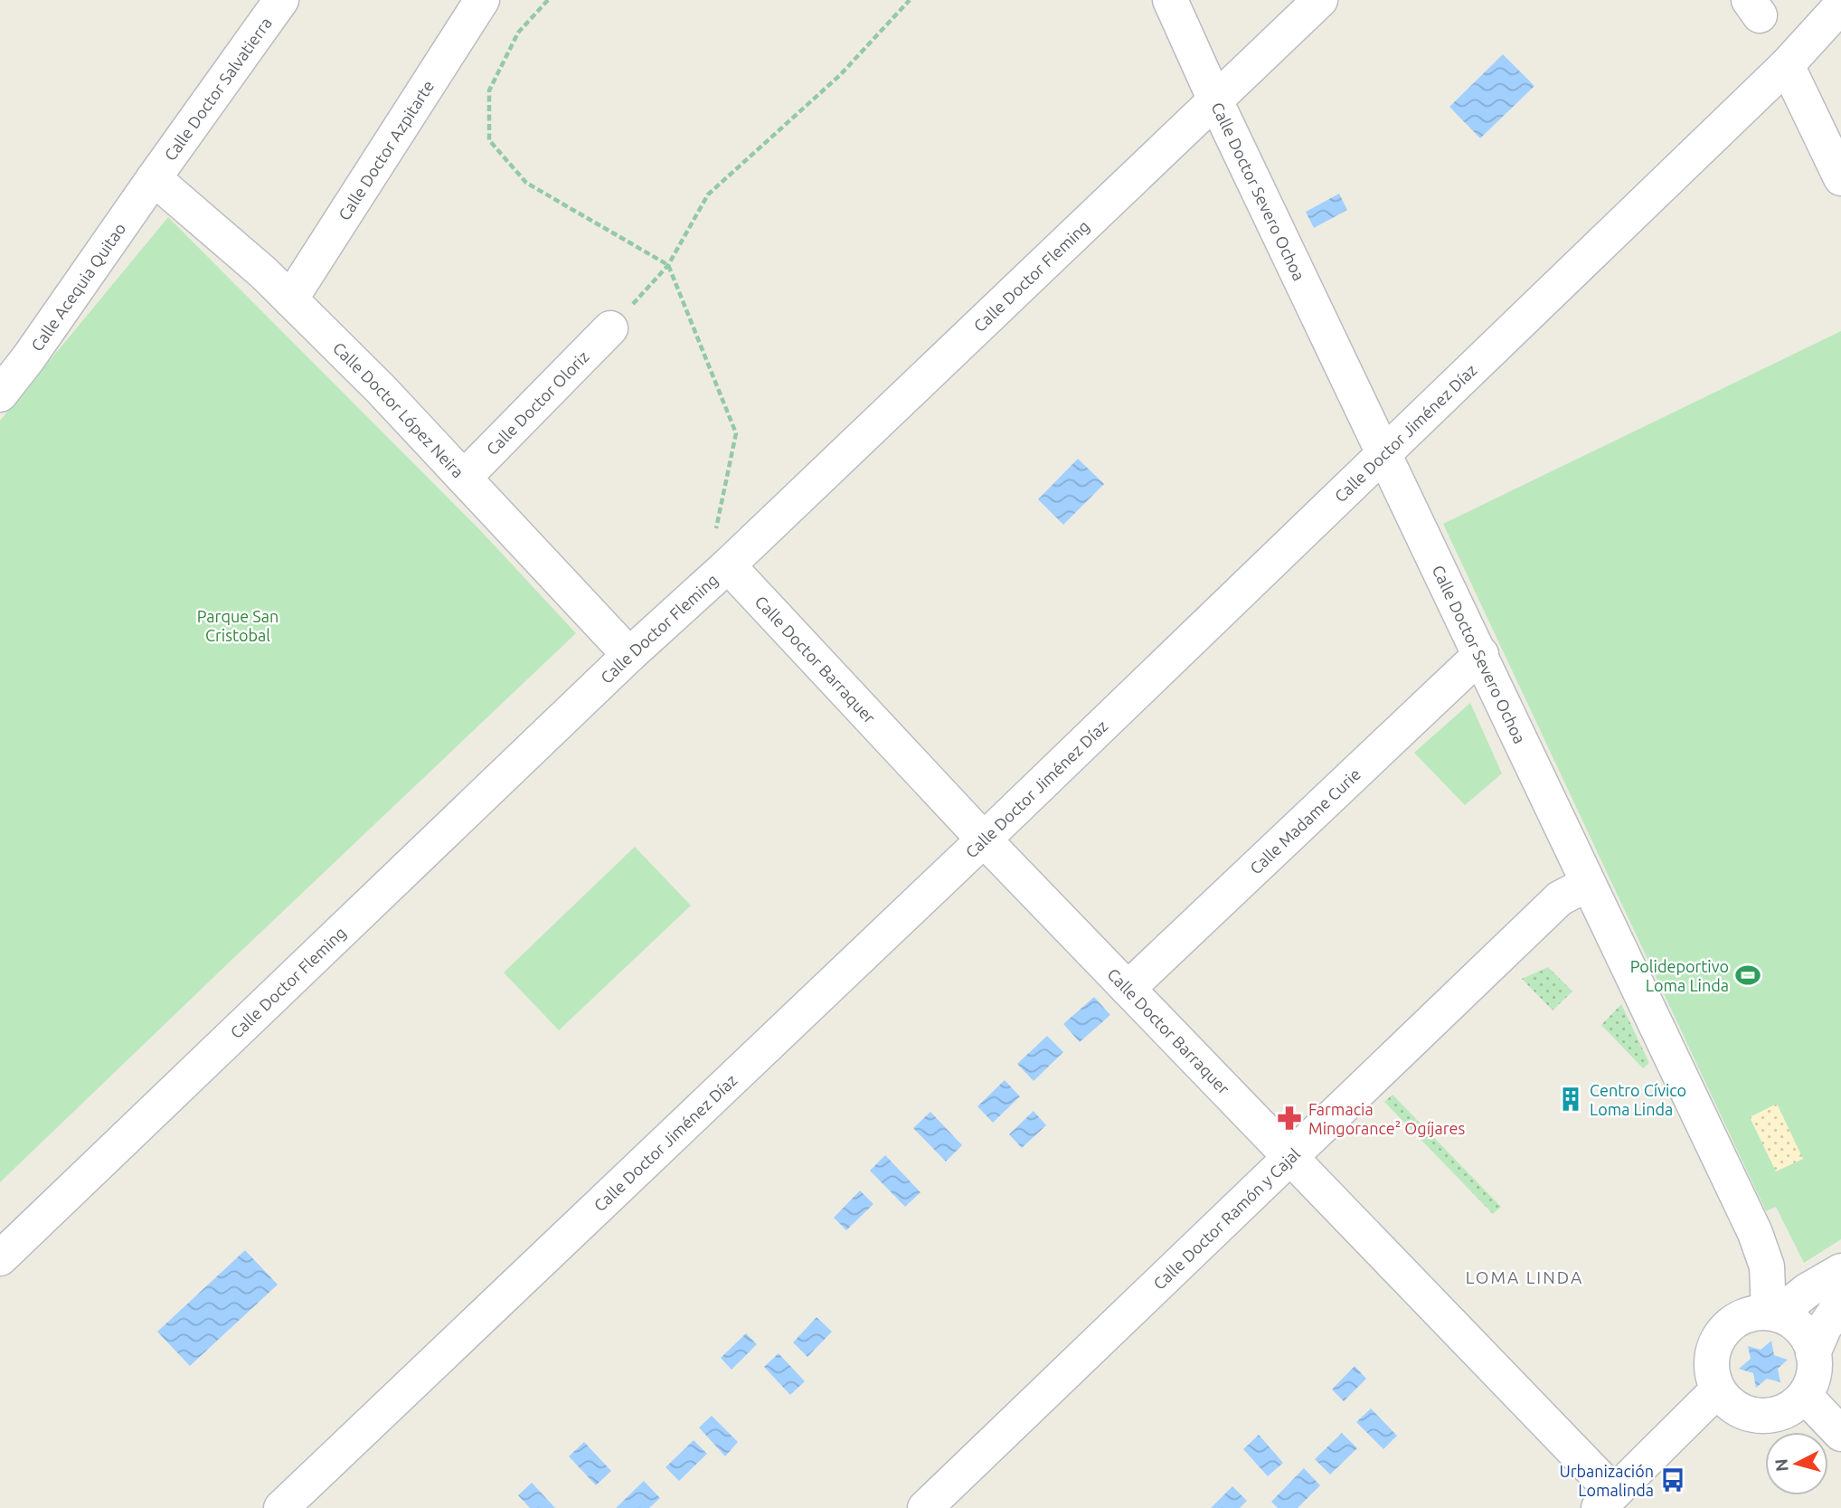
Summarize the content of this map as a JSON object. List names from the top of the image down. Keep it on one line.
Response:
{"streets":{"street":["Calle Doctor Salvatierra","Calle Doctor Azpitarte","Calle Doctor Severo Ochoa","Calle Doctor Fleming","Calle Acequia Quitao","Calle Doctor Oloriz","Calle Doctor López Neira","Calle Doctor Jiménez Díaz","Calle Doctor Barraquer","Calle Madame Curie","Calle Doctor Ramón y Cajal"]},"crossings":[["Calle Doctor Salvatierra","Calle Acequia Quitao"],["Calle Doctor Salvatierra","Calle Doctor López Neira"],["Calle Doctor Azpitarte","Calle Doctor López Neira"],["Calle Doctor Severo Ochoa","Calle Doctor Fleming"],["Calle Doctor Severo Ochoa","Calle Doctor Jiménez Díaz"],["Calle Doctor Severo Ochoa","Calle Madame Curie"],["Calle Doctor Severo Ochoa","Calle Doctor Ramón y Cajal"],["Calle Doctor Fleming","Calle Doctor López Neira"],["Calle Doctor Fleming","Calle Doctor Barraquer"],["Calle Acequia Quitao","Calle Doctor López Neira"],["Calle Doctor Oloriz","Calle Doctor López Neira"],["Calle Doctor Jiménez Díaz","Calle Doctor Barraquer"],["Calle Doctor Barraquer","Calle Madame Curie"],["Calle Doctor Barraquer","Calle Doctor Ramón y Cajal"]],"districts":["LOMA LINDA"],"parks":["Parque San Cristobal"],"places":{"sports":["Polideportivo Loma Linda"],"building":["Centro Cívico Loma Linda"],"pharmacy":["Farmacia Mingorance² Ogíjares"],"bus stop":["Urbanización Lomalinda"]},"north":"left"}
